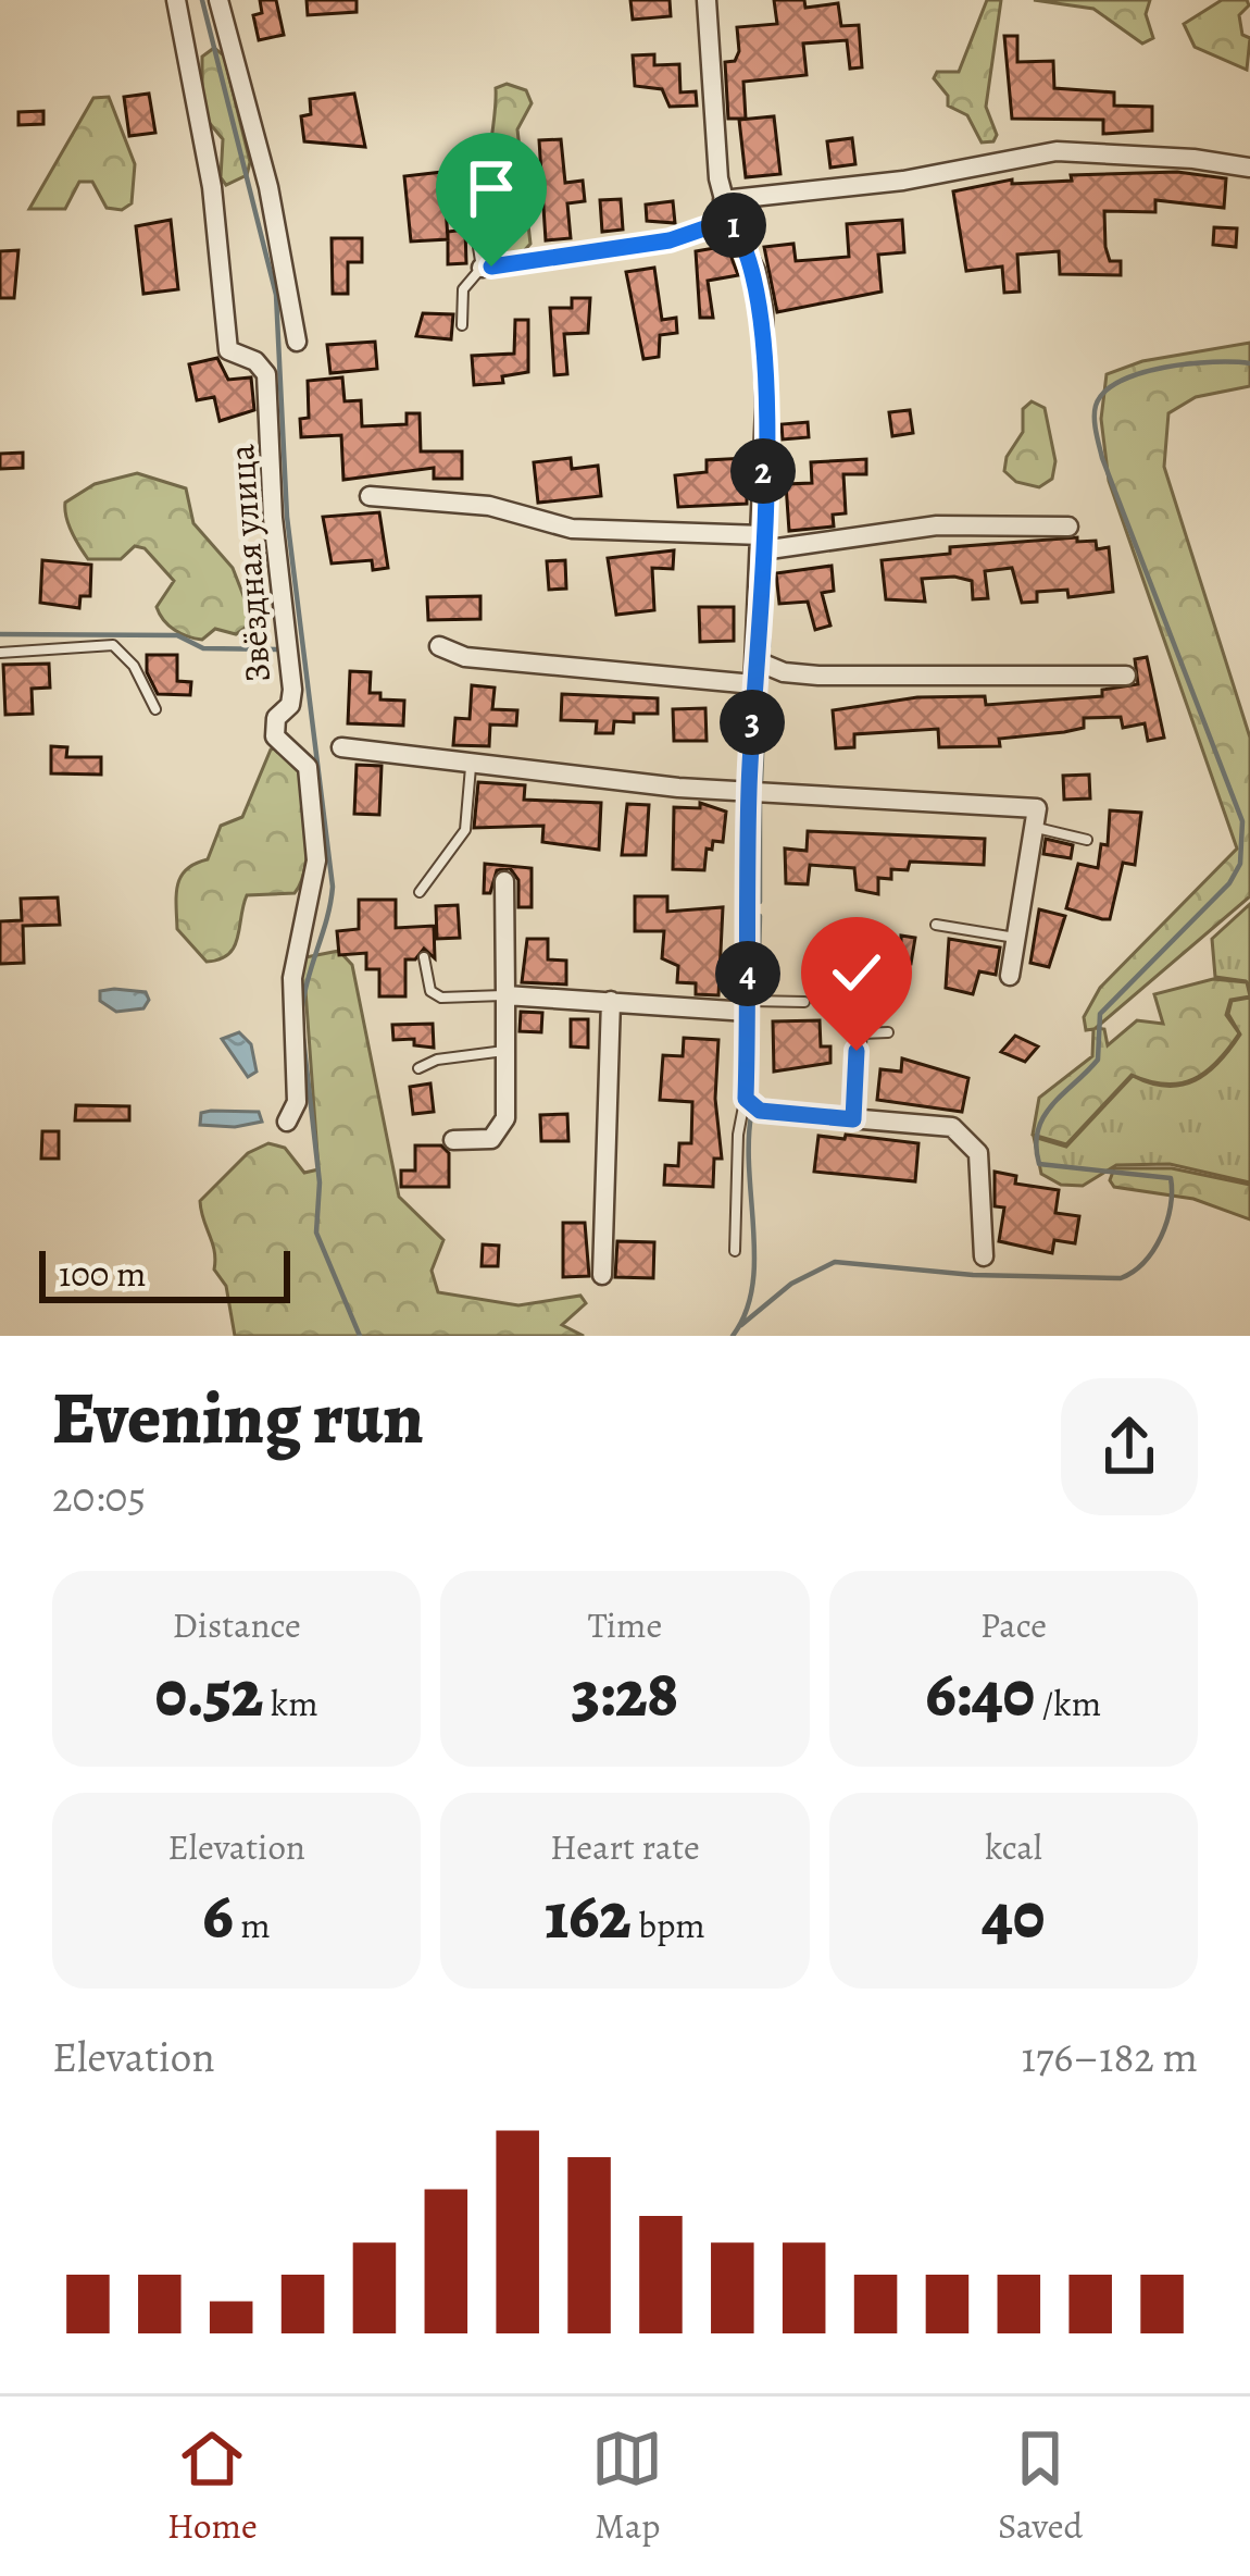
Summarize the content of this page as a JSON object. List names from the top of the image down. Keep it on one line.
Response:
{"streets":{"street":["Звёздная улица"]},"scale_bar":"100 m","page":{"pins":["1","2","3","4"],"scale":"100 m","heading":["Evening run","20:05"],"stats":[["Distance","0.52 km"],["Time","3:28"],["Pace","6:40 /km"],["Elevation","6 m"],["Heart rate","162 bpm"],["kcal","40"]],"chart":["Elevation","176–182 m"],"tabs":["Home","Map","Saved"]}}
